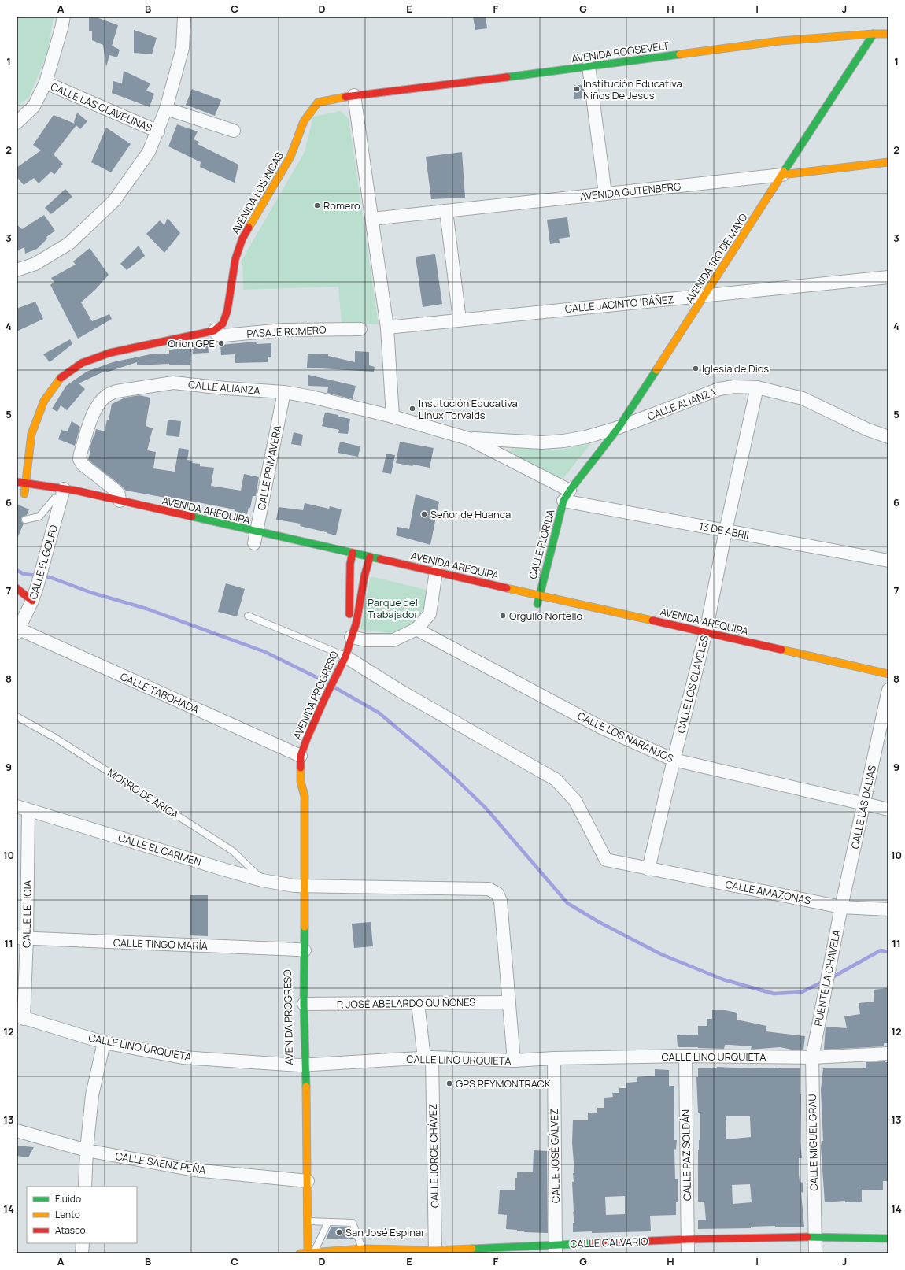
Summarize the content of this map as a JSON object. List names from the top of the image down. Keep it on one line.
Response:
{"streets":{"main road":["AVENIDA ROOSEVELT","AVENIDA GUTENBERG","AVENIDA LOS INCAS","AVENIDA 1RO DE MAYO","AVENIDA AREQUIPA","CALLE FLORIDA","AVENIDA PROGRESO","CALLE CALVARIO"],"street":["CALLE LAS CLAVELINAS","CALLE JACINTO IBÁÑEZ","PASAJE ROMERO","CALLE ALIANZA","CALLE PRIMAVERA","13 DE ABRIL","CALLE EL GOLFO","CALLE LOS CLAVELES","CALLE TABOHADA","CALLE LOS NARANJOS","CALLE LAS DALIAS","CALLE EL CARMEN","CALLE AMAZONAS","CALLE LETICIA","CALLE TINGO MARÍA","PUENTE LA CHAVELA","P. JOSÉ ABELARDO QUIÑONES","CALLE LINO URQUIETA","CALLE MIGUEL GRAU","CALLE PAZ SOLDÁN","CALLE JORGE CHÁVEZ","CALLE JOSÉ GÁLVEZ","CALLE SÁENZ PEÑA"],"lane":["MORRO DE ARICA"]},"crossings":[["AVENIDA ROOSEVELT","AVENIDA LOS INCAS"],["AVENIDA ROOSEVELT","AVENIDA 1RO DE MAYO"],["AVENIDA GUTENBERG","AVENIDA 1RO DE MAYO"],["AVENIDA LOS INCAS","PASAJE ROMERO"],["AVENIDA 1RO DE MAYO","CALLE JACINTO IBÁÑEZ"],["AVENIDA 1RO DE MAYO","CALLE ALIANZA"],["AVENIDA 1RO DE MAYO","13 DE ABRIL"],["AVENIDA 1RO DE MAYO","CALLE FLORIDA"],["CALLE ALIANZA","CALLE PRIMAVERA"],["CALLE ALIANZA","AVENIDA AREQUIPA"],["CALLE ALIANZA","13 DE ABRIL"],["CALLE ALIANZA","CALLE FLORIDA"],["CALLE ALIANZA","CALLE LOS CLAVELES"],["CALLE PRIMAVERA","AVENIDA AREQUIPA"],["AVENIDA AREQUIPA","CALLE FLORIDA"],["AVENIDA AREQUIPA","CALLE EL GOLFO"],["AVENIDA AREQUIPA","CALLE LOS CLAVELES"],["AVENIDA AREQUIPA","AVENIDA PROGRESO"],["13 DE ABRIL","CALLE FLORIDA"],["13 DE ABRIL","CALLE LOS CLAVELES"],["CALLE EL GOLFO","CALLE TABOHADA"],["CALLE LOS CLAVELES","CALLE LOS NARANJOS"],["CALLE LOS CLAVELES","CALLE AMAZONAS"],["CALLE TABOHADA","AVENIDA PROGRESO"],["AVENIDA PROGRESO","CALLE EL CARMEN"],["AVENIDA PROGRESO","CALLE AMAZONAS"],["AVENIDA PROGRESO","CALLE TINGO MARÍA"],["AVENIDA PROGRESO","P. JOSÉ ABELARDO QUIÑONES"],["AVENIDA PROGRESO","CALLE LINO URQUIETA"],["AVENIDA PROGRESO","CALLE SÁENZ PEÑA"],["AVENIDA PROGRESO","CALLE CALVARIO"],["CALLE LOS NARANJOS","CALLE LAS DALIAS"],["MORRO DE ARICA","CALLE EL CARMEN"],["CALLE LAS DALIAS","CALLE AMAZONAS"],["CALLE LAS DALIAS","PUENTE LA CHAVELA"],["CALLE EL CARMEN","CALLE LETICIA"],["CALLE EL CARMEN","P. JOSÉ ABELARDO QUIÑONES"],["CALLE EL CARMEN","CALLE LINO URQUIETA"],["CALLE LETICIA","CALLE TINGO MARÍA"],["CALLE LETICIA","CALLE LINO URQUIETA"],["PUENTE LA CHAVELA","CALLE MIGUEL GRAU"],["P. JOSÉ ABELARDO QUIÑONES","CALLE JORGE CHÁVEZ"],["CALLE LINO URQUIETA","CALLE MIGUEL GRAU"],["CALLE LINO URQUIETA","CALLE PAZ SOLDÁN"],["CALLE LINO URQUIETA","CALLE JORGE CHÁVEZ"],["CALLE LINO URQUIETA","CALLE JOSÉ GÁLVEZ"],["CALLE MIGUEL GRAU","CALLE CALVARIO"],["CALLE PAZ SOLDÁN","CALLE CALVARIO"],["CALLE JORGE CHÁVEZ","CALLE CALVARIO"],["CALLE JOSÉ GÁLVEZ","CALLE CALVARIO"]],"parks":["Parque del Trabajador"],"places":["Institución Educativa Niños De Jesus","Romero","Orion GPE","Iglesia de Dios","Institución Educativa Linux Torvalds","Señor de Huanca","Orgullo Nortello","GPS REYMONTRACK","San José Espinar"],"legend":["Fluido","Lento","Atasco"],"grid":{"columns":["A","B","C","D","E","F","G","H","I","J"],"rows":["1","2","3","4","5","6","7","8","9","10","11","12","13","14"]}}
